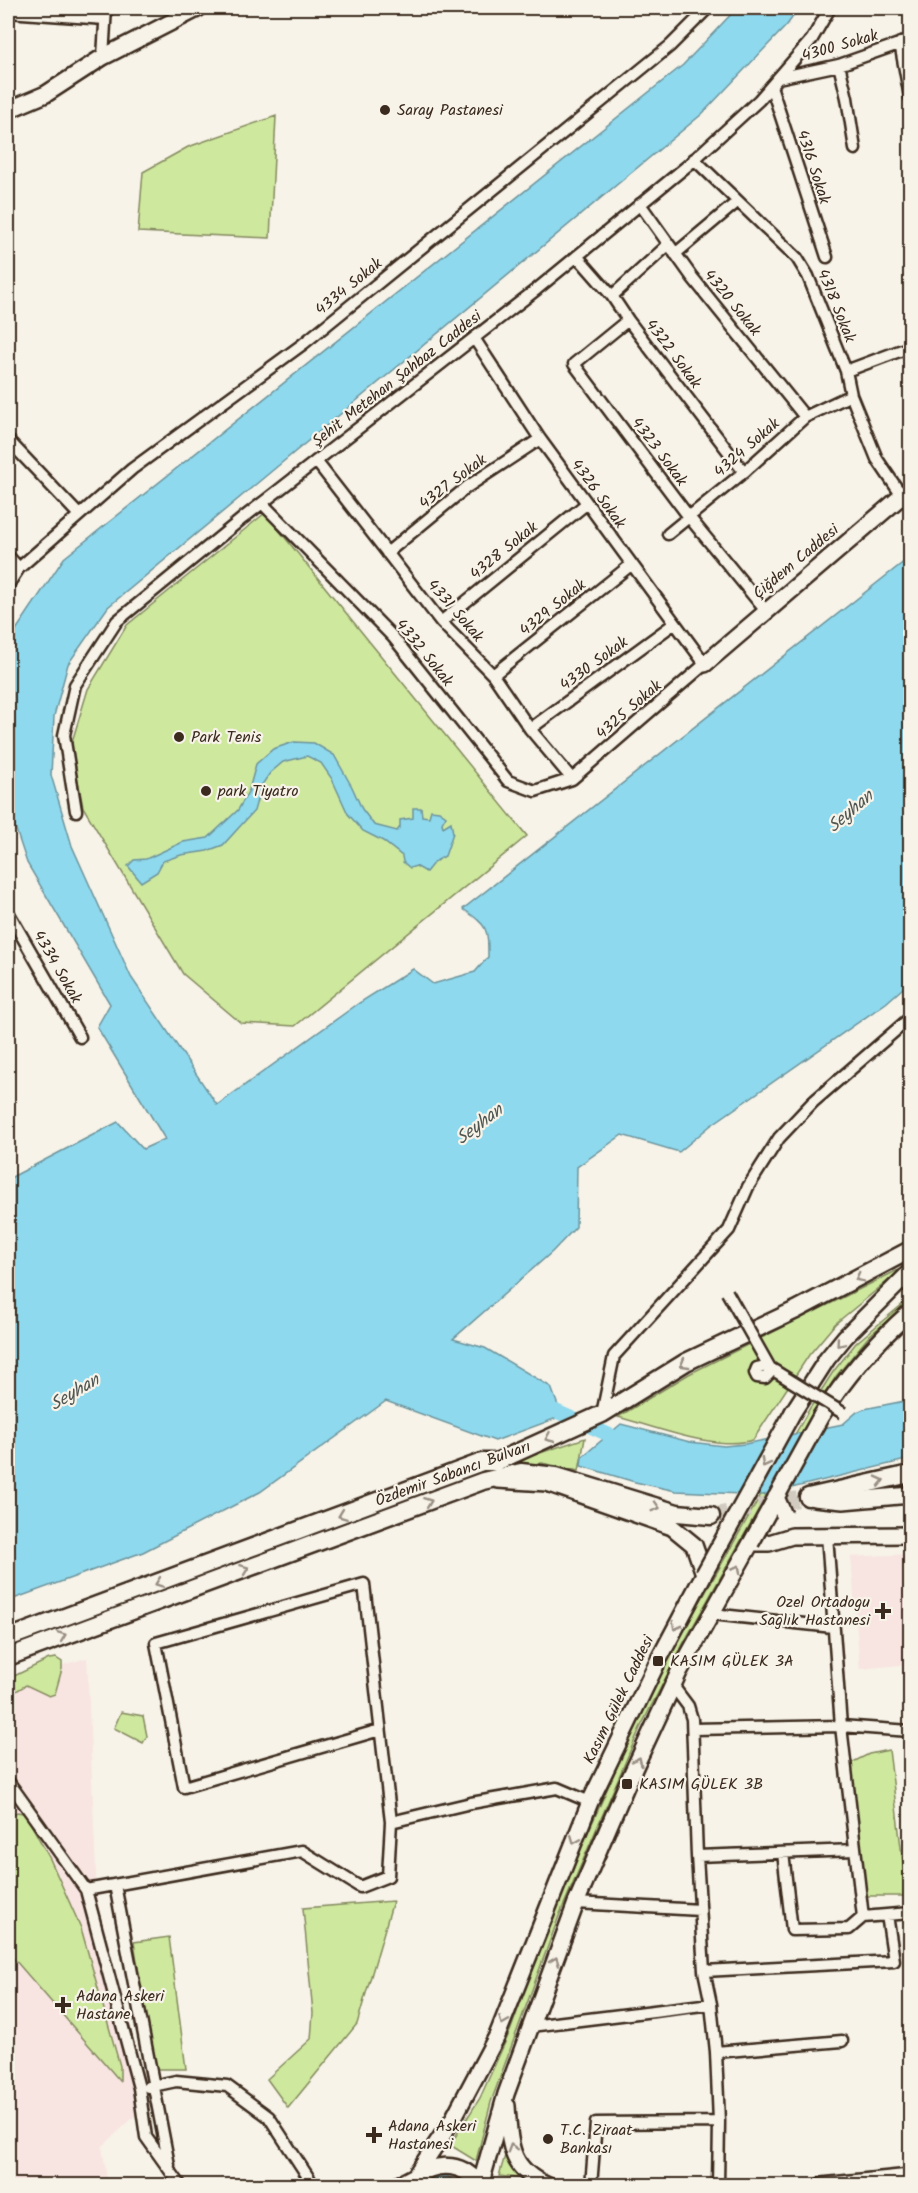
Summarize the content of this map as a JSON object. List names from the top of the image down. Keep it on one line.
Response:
{"streets":{"main road":["Çiğdem Caddesi","Özdemir Sabancı Bulvarı","Kasım Gülek Caddesi"],"street":["4300 Sokak","4316 Sokak","4334 Sokak","4320 Sokak","4318 Sokak","4322 Sokak","Şehit Metehan Şahbaz Caddesi","4324 Sokak","4323 Sokak","4327 Sokak","4326 Sokak","4328 Sokak","4329 Sokak","4331 Sokak","4332 Sokak","4330 Sokak","4325 Sokak"]},"crossings":[["4300 Sokak","4316 Sokak"],["4300 Sokak","Şehit Metehan Şahbaz Caddesi"],["4316 Sokak","Şehit Metehan Şahbaz Caddesi"],["4320 Sokak","Şehit Metehan Şahbaz Caddesi"],["4320 Sokak","4324 Sokak"],["4318 Sokak","Şehit Metehan Şahbaz Caddesi"],["4318 Sokak","4324 Sokak"],["4318 Sokak","Çiğdem Caddesi"],["4322 Sokak","Şehit Metehan Şahbaz Caddesi"],["4322 Sokak","4324 Sokak"],["4322 Sokak","4323 Sokak"],["Şehit Metehan Şahbaz Caddesi","4326 Sokak"],["Şehit Metehan Şahbaz Caddesi","4331 Sokak"],["Şehit Metehan Şahbaz Caddesi","4332 Sokak"],["4324 Sokak","4323 Sokak"],["4323 Sokak","Çiğdem Caddesi"],["4327 Sokak","4326 Sokak"],["4327 Sokak","4331 Sokak"],["4326 Sokak","4328 Sokak"],["4326 Sokak","Çiğdem Caddesi"],["4326 Sokak","4329 Sokak"],["4326 Sokak","4330 Sokak"],["4326 Sokak","4325 Sokak"],["4328 Sokak","4331 Sokak"],["Çiğdem Caddesi","4325 Sokak"],["4329 Sokak","4331 Sokak"],["4331 Sokak","4332 Sokak"],["4331 Sokak","4330 Sokak"],["4331 Sokak","4325 Sokak"],["4332 Sokak","4325 Sokak"]],"water":["Seyhan"],"places":{"other":["Saray Pastanesi","Park Tenis","park Tiyatro","T.C. Ziraat Bankası"],"health":["Ozel Ortadogu Saglık Hastanesi","Adana Askeri Hastane","Adana Askeri Hastanesi"],"transit":["KASIM GÜLEK 3A","KASIM GÜLEK 3B"]}}
